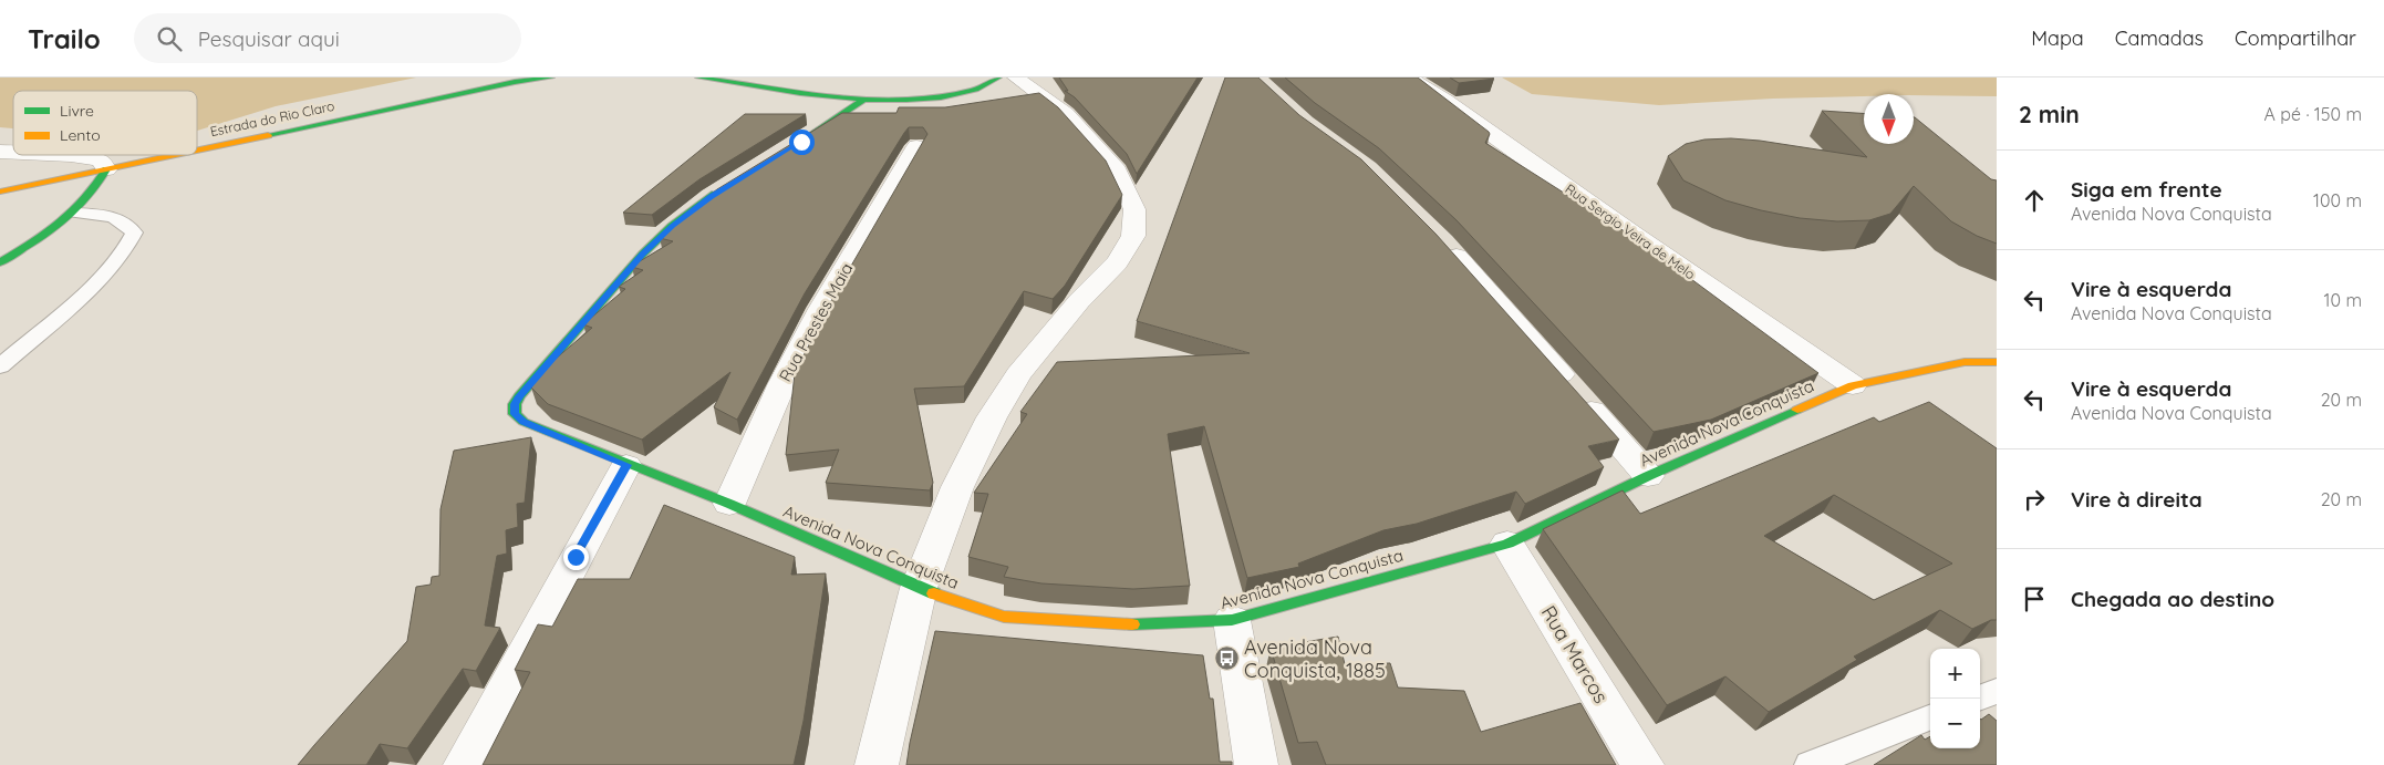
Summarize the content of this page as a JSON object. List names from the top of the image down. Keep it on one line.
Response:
{"streets":{"street":["Estrada do Rio Claro","Rua Sergio Veira de Melo","Rua Prestes Maia","Avenida Nova Conquista","Rua Marcos"]},"crossings":[["Rua Sergio Veira de Melo","Avenida Nova Conquista"],["Rua Prestes Maia","Avenida Nova Conquista"],["Avenida Nova Conquista","Rua Marcos"]],"places":{"bus stop":["Avenida Nova Conquista, 1885"]},"legend":["Livre","Lento"],"north":"bottom","page":{"header":"Trailo","search":"Pesquisar aqui","nav":["Mapa","Camadas","Compartilhar"],"heading":["2 min","A pé · 150 m"],"list":[["Siga em frente","Avenida Nova Conquista","100 m"],["Vire à esquerda","Avenida Nova Conquista","10 m"],["Vire à esquerda","Avenida Nova Conquista","20 m"],["Vire à direita","20 m"],"Chegada ao destino"],"map_buttons":["+","−"]}}
